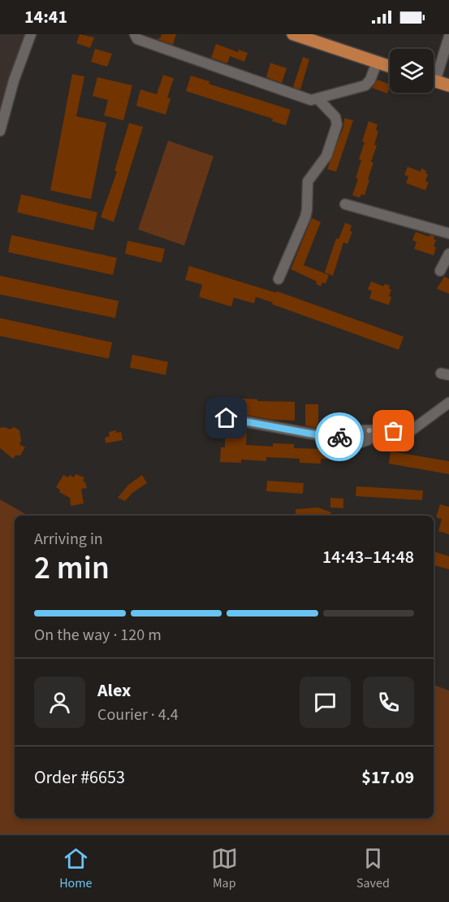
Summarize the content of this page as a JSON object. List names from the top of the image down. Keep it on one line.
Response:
{"page":{"status":"14:41","heading":["2 min","Arriving in","14:43–14:48"],"panel":["Alex","Courier · 4.4","Order #6653","$17.09"],"bar":"On the way · 120 m","tabs":["Home","Map","Saved"]}}
